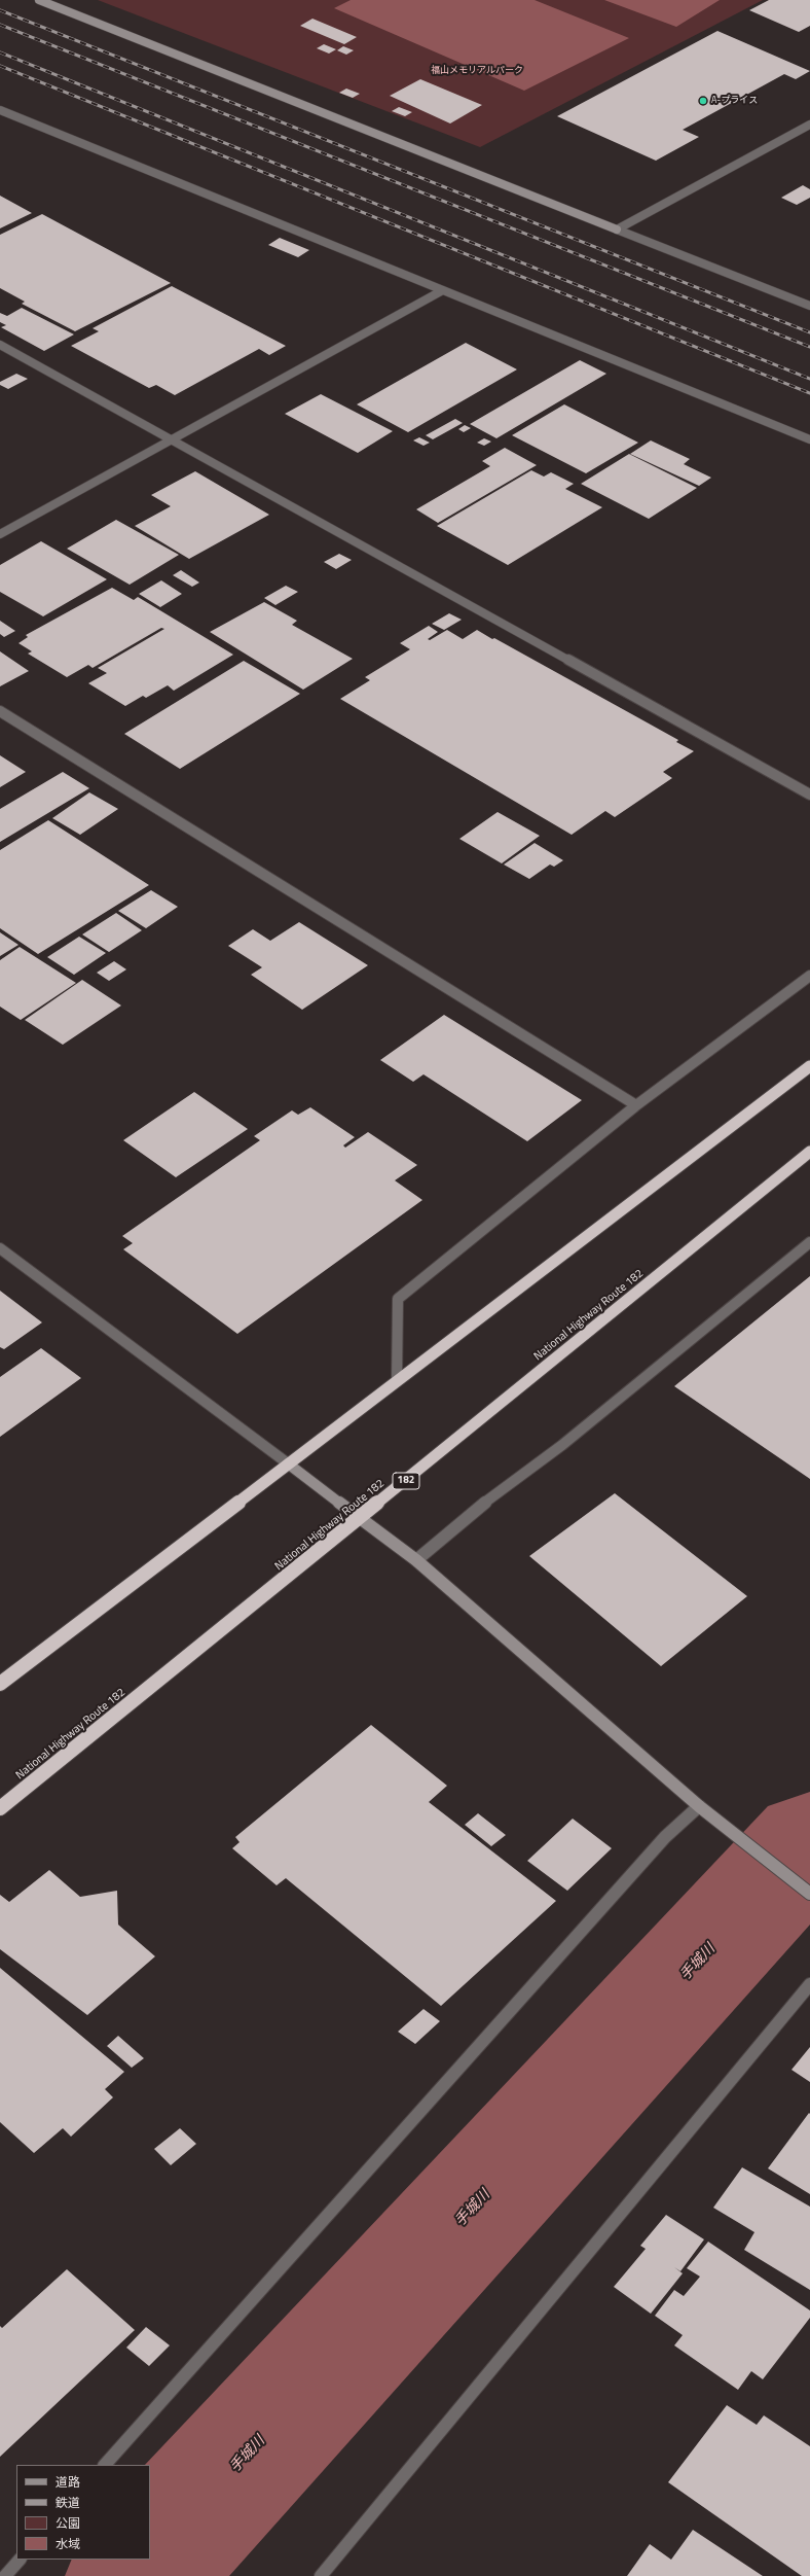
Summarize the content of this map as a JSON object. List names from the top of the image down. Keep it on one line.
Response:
{"streets":{"highway":["National Highway Route 182","182"]},"water":["手城川"],"parks":["福山メモリアルパーク"],"places":["A-プライス"],"legend":["道路","鉄道","公園","水域"]}
